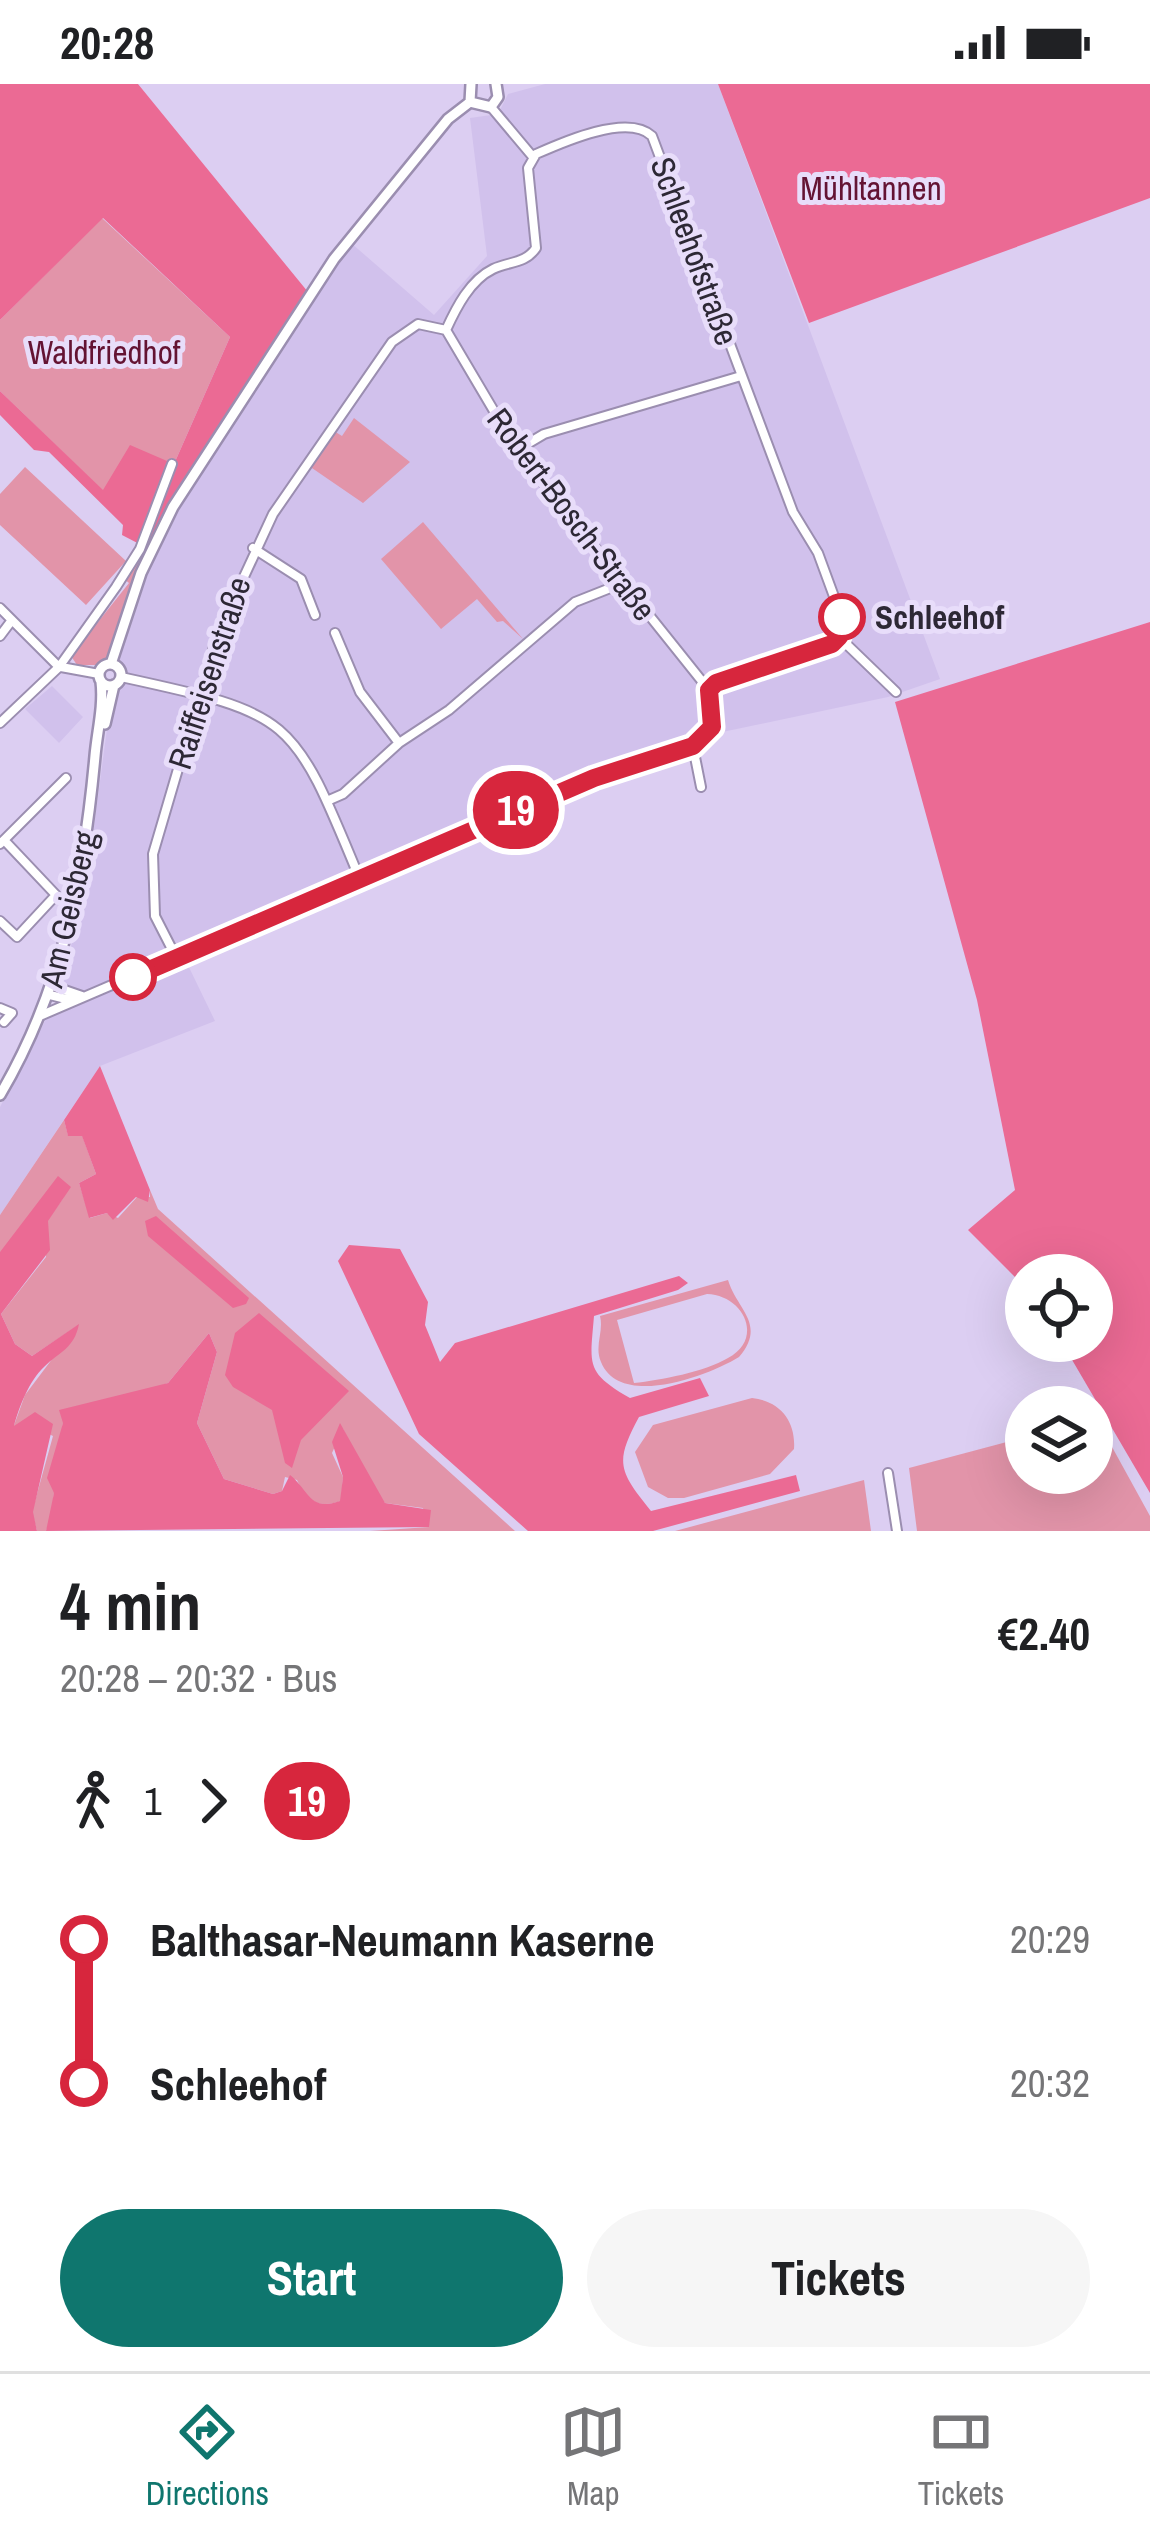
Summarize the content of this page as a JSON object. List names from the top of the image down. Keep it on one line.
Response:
{"streets":{"street":["Schleehofstraße","Robert-Bosch-Straße","Raiffeisenstraße","Am Geisberg"]},"crossings":[["Robert-Bosch-Straße","Raiffeisenstraße"]],"parks":["Mühltannen","Waldfriedhof"],"places":["Schleehof"],"lines":["bus line 19"],"page":{"status":"20:28","on_map":"19","heading":["4 min","20:28 – 20:32 · Bus","€2.40"],"legs":["1","19"],"list":[{"name":"Balthasar-Neumann Kaserne","value":"20:29"},{"name":"Schleehof","value":"20:32"}],"buttons":["Start","Tickets"],"tabs":["Directions","Map","Tickets"]}}
